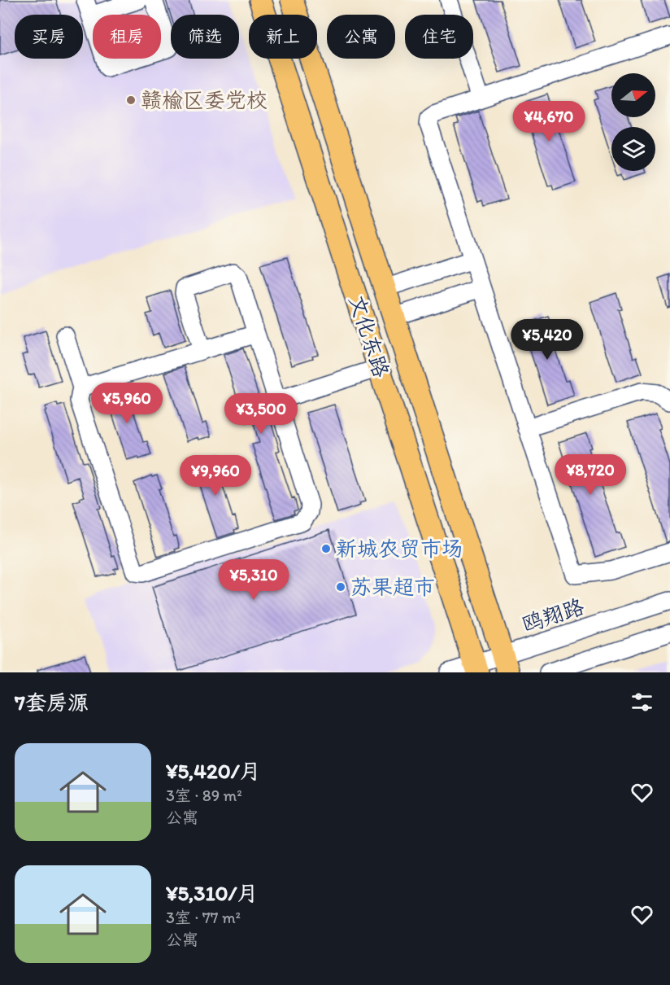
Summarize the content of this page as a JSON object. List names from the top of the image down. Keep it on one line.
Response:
{"streets":{"main road":["文化东路"],"street":["鸥翔路"]},"crossings":[["文化东路","鸥翔路"]],"places":["赣榆区委党校","新城农贸市场","苏果超市"],"north":"right","page":{"chip":["买房","租房","筛选","新上","公寓","住宅"],"price":["¥4,670","¥5,420","¥5,960","¥3,500","¥8,720","¥9,960","¥5,310"],"heading":"7套房源","list":[{"name":"¥5,420/月","note":"3室 · 89 m² · 公寓"},{"name":"¥5,310/月","note":"3室 · 77 m² · 公寓"}]}}
